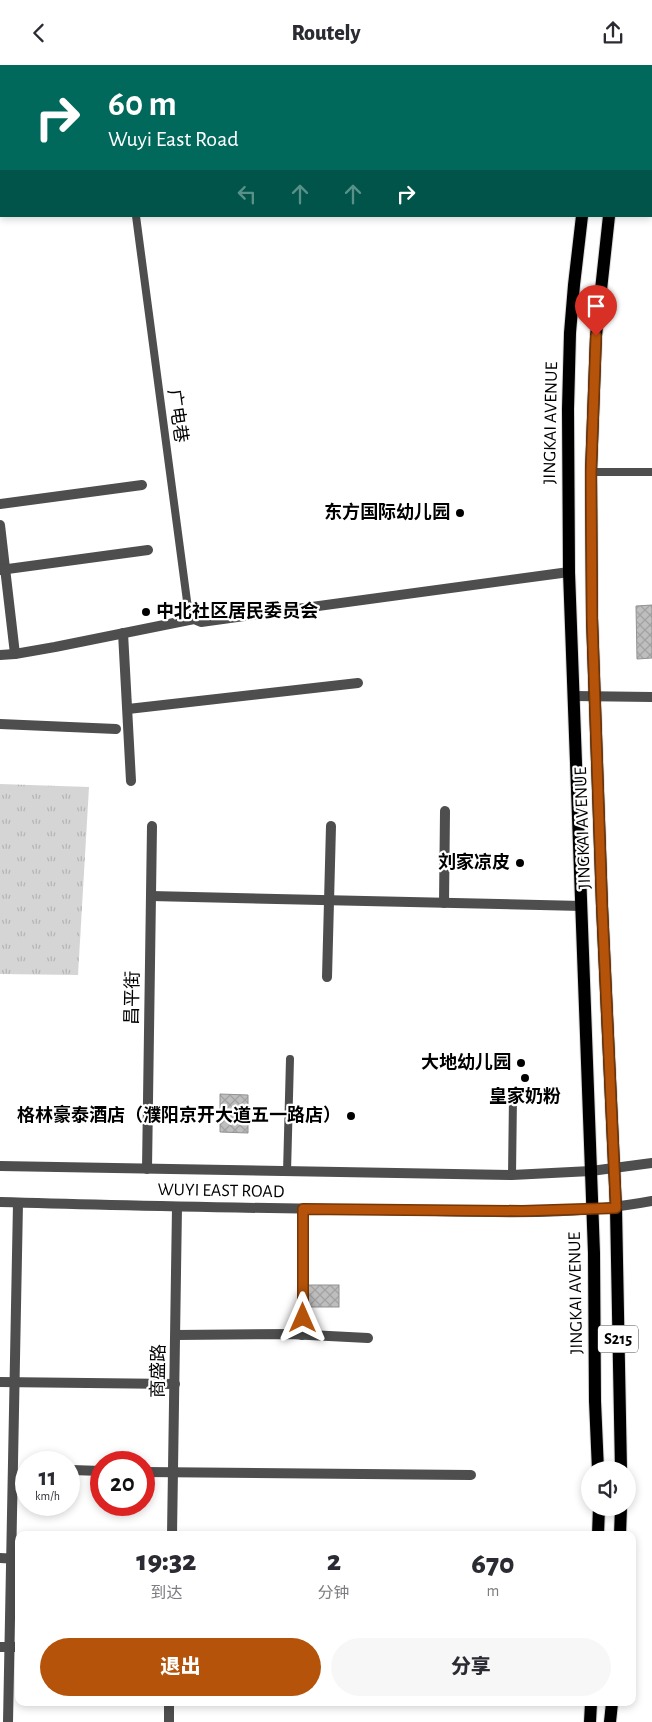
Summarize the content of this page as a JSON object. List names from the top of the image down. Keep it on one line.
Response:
{"streets":{"main road":["JINGKAI AVENUE","S215"],"street":["昌平街","WUYI EAST ROAD","商盛路"],"lane":["广电巷"]},"crossings":[["JINGKAI AVENUE","WUYI EAST ROAD"],["昌平街","WUYI EAST ROAD"],["WUYI EAST ROAD","商盛路"]],"places":["东方国际幼儿园","中北社区居民委员会","刘家凉皮","大地幼儿园","皇家奶粉","格林豪泰酒店（濮阳京开大道五一路店）"],"page":{"header":"Routely","turn":["60 m","Wuyi East Road"],"speed":"11 km/h","limit":"20","eta":["19:32","到达","2","分钟","670","m"],"buttons":["退出","分享"]}}
